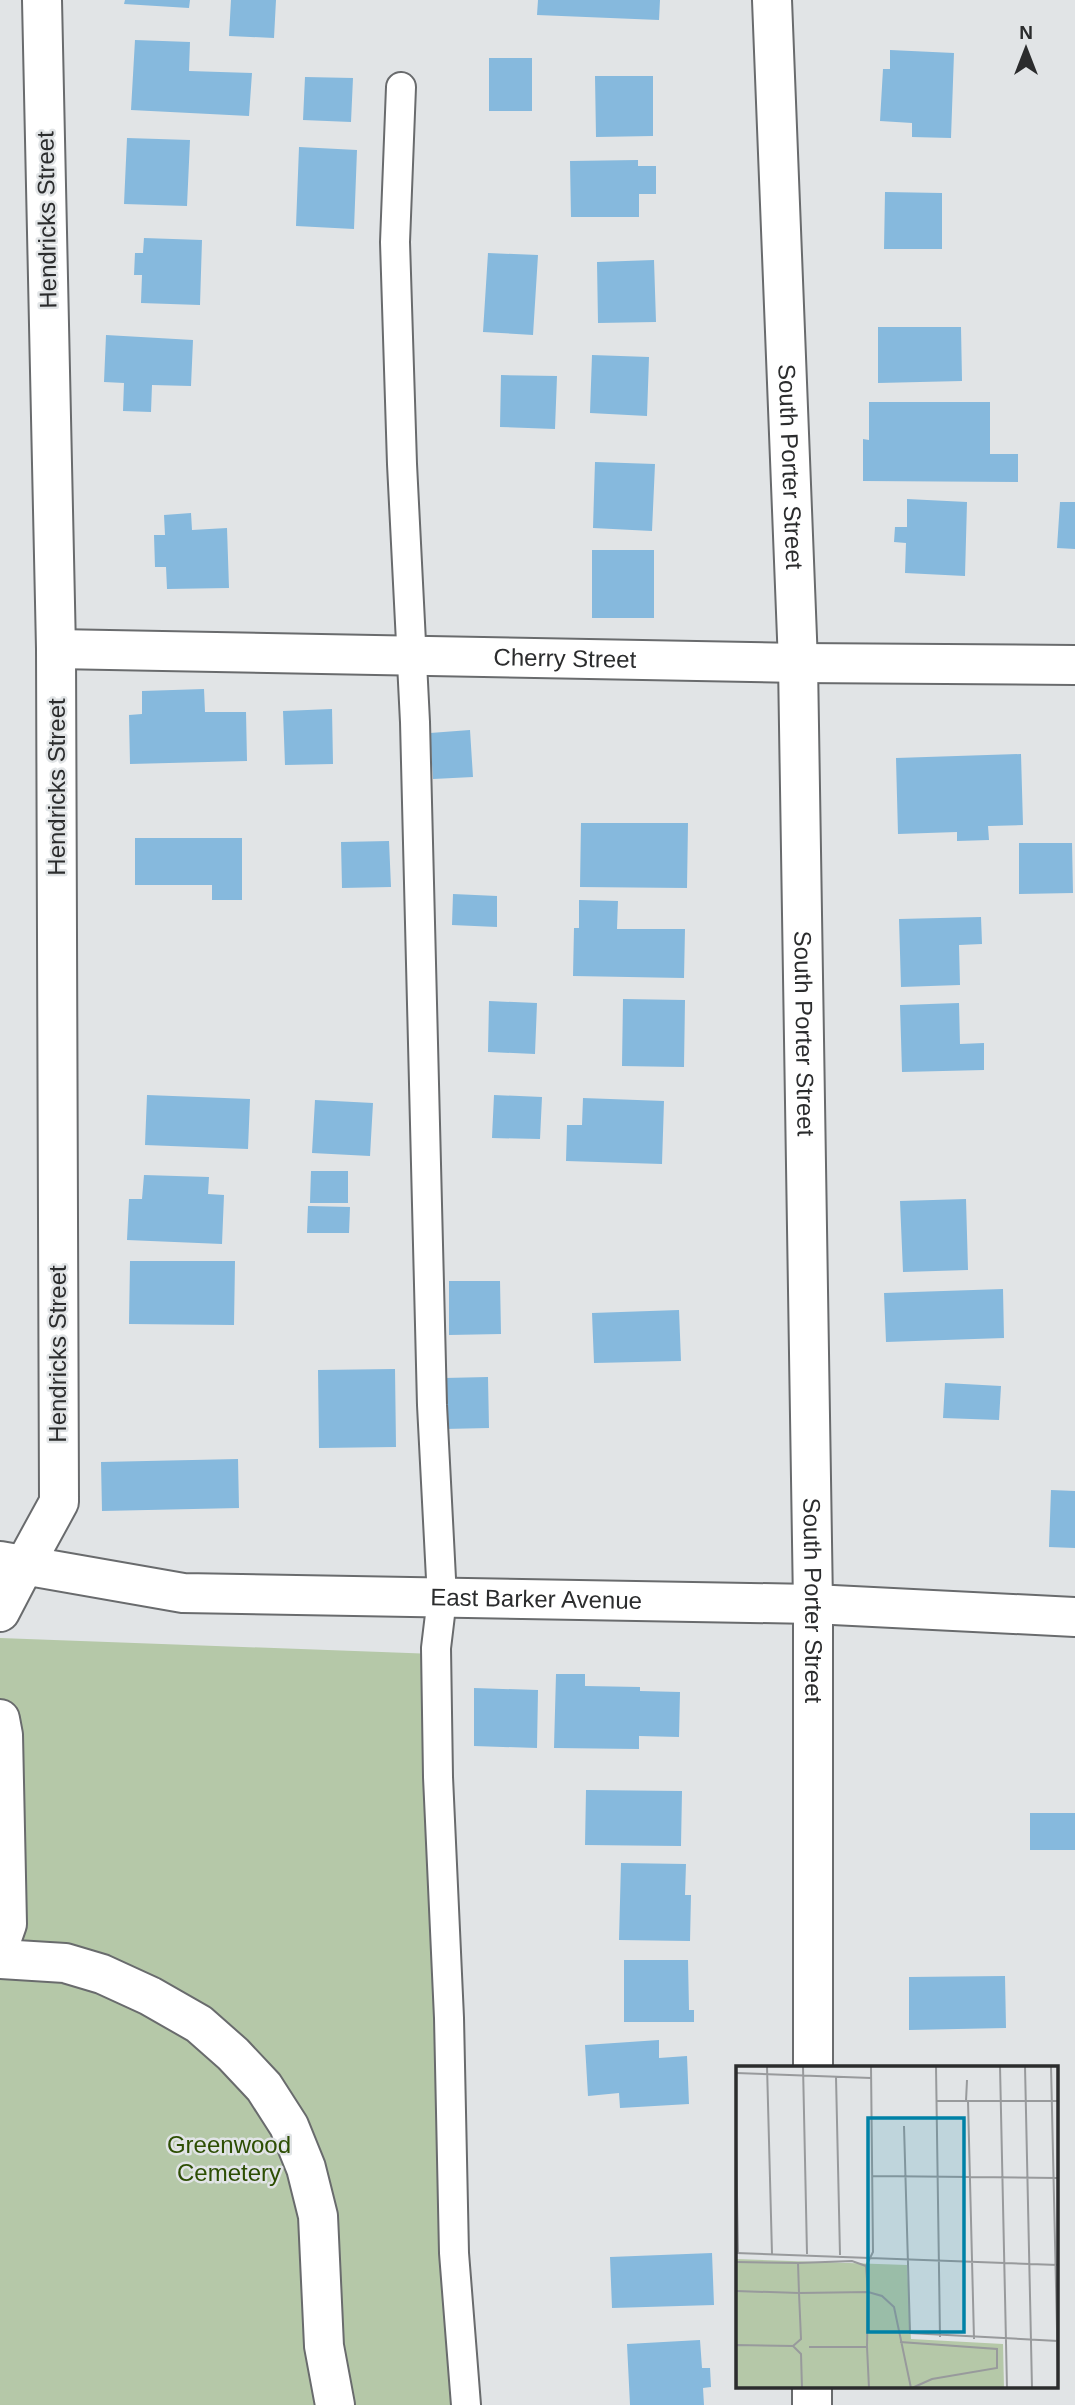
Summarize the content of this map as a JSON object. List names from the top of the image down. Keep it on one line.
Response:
{"streets":{"street":["Hendricks Street","South Porter Street","Cherry Street","East Barker Avenue"]},"crossings":[["Hendricks Street","Cherry Street"],["Hendricks Street","East Barker Avenue"],["South Porter Street","Cherry Street"],["South Porter Street","East Barker Avenue"]],"parks":["Greenwood Cemetery"],"north":"top"}
